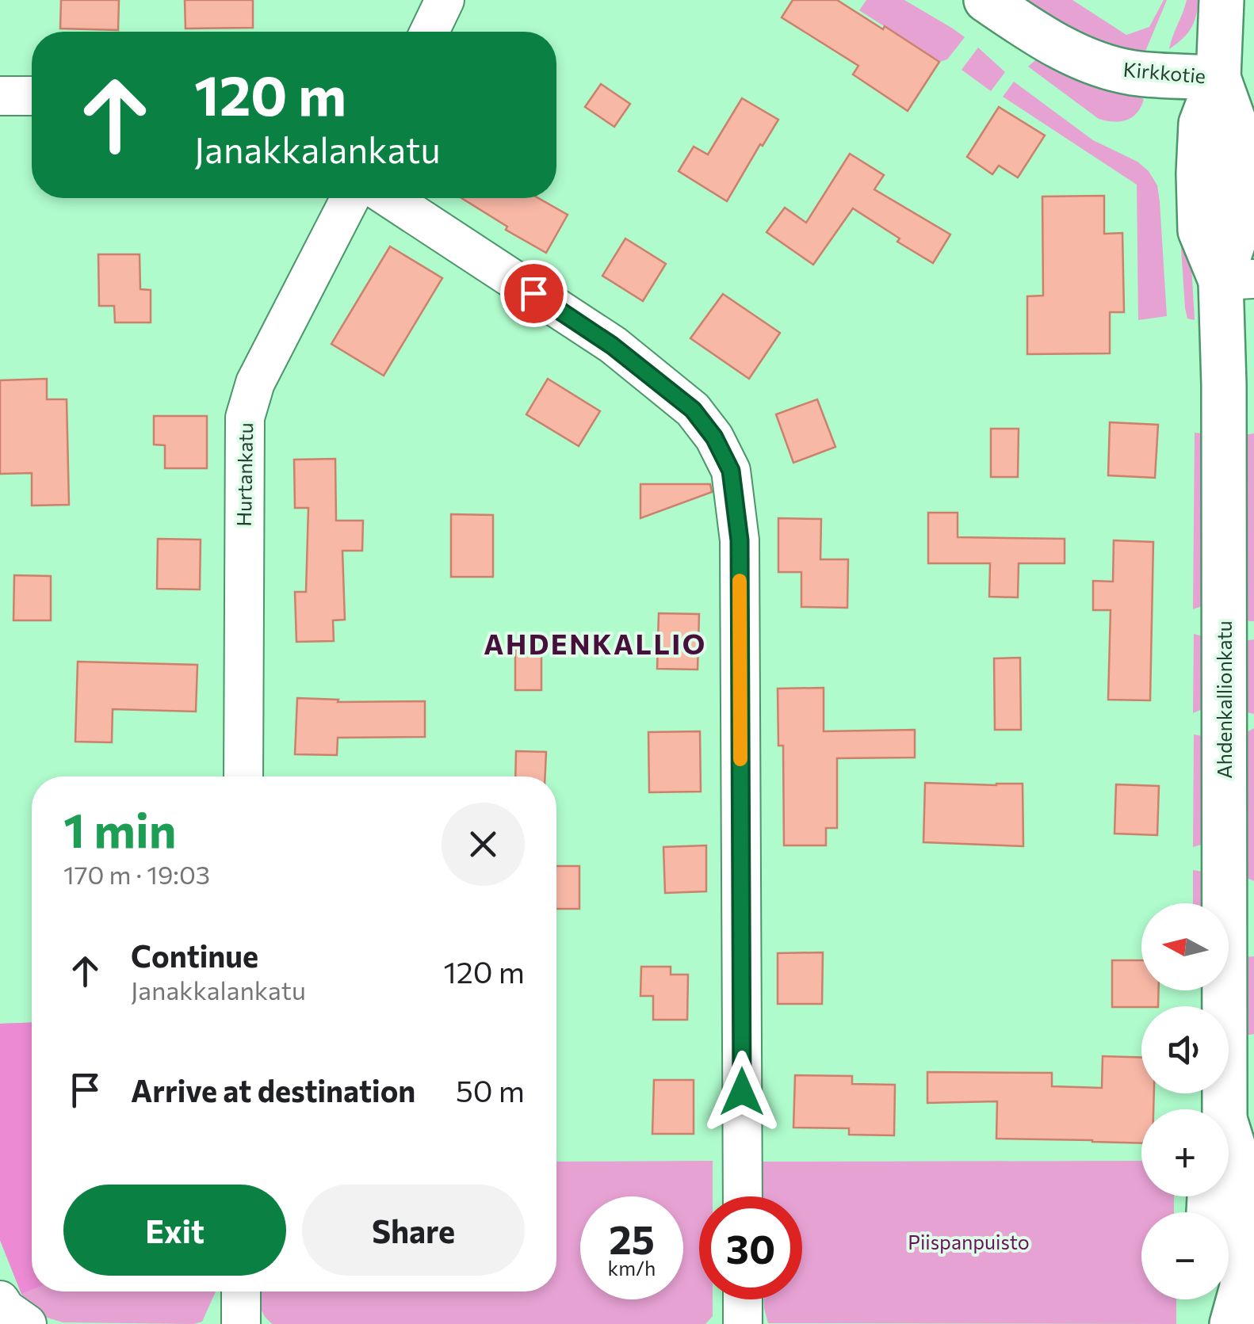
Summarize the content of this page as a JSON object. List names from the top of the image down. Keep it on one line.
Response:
{"streets":{"street":["Kirkkotie","Hurtankatu","Ahdenkallionkatu"]},"crossings":[["Kirkkotie","Ahdenkallionkatu"]],"districts":["AHDENKALLIO"],"parks":["Piispanpuisto"],"north":"left","page":{"turn":["120 m","Janakkalankatu"],"heading":["1 min","170 m · 19:03"],"map_buttons":["+","−"],"list":[{"name":"Continue","note":"Janakkalankatu","value":"120 m"},{"name":"Arrive at destination","value":"50 m"}],"buttons":["Exit","Share"],"speed":"25 km/h","limit":"30"}}
